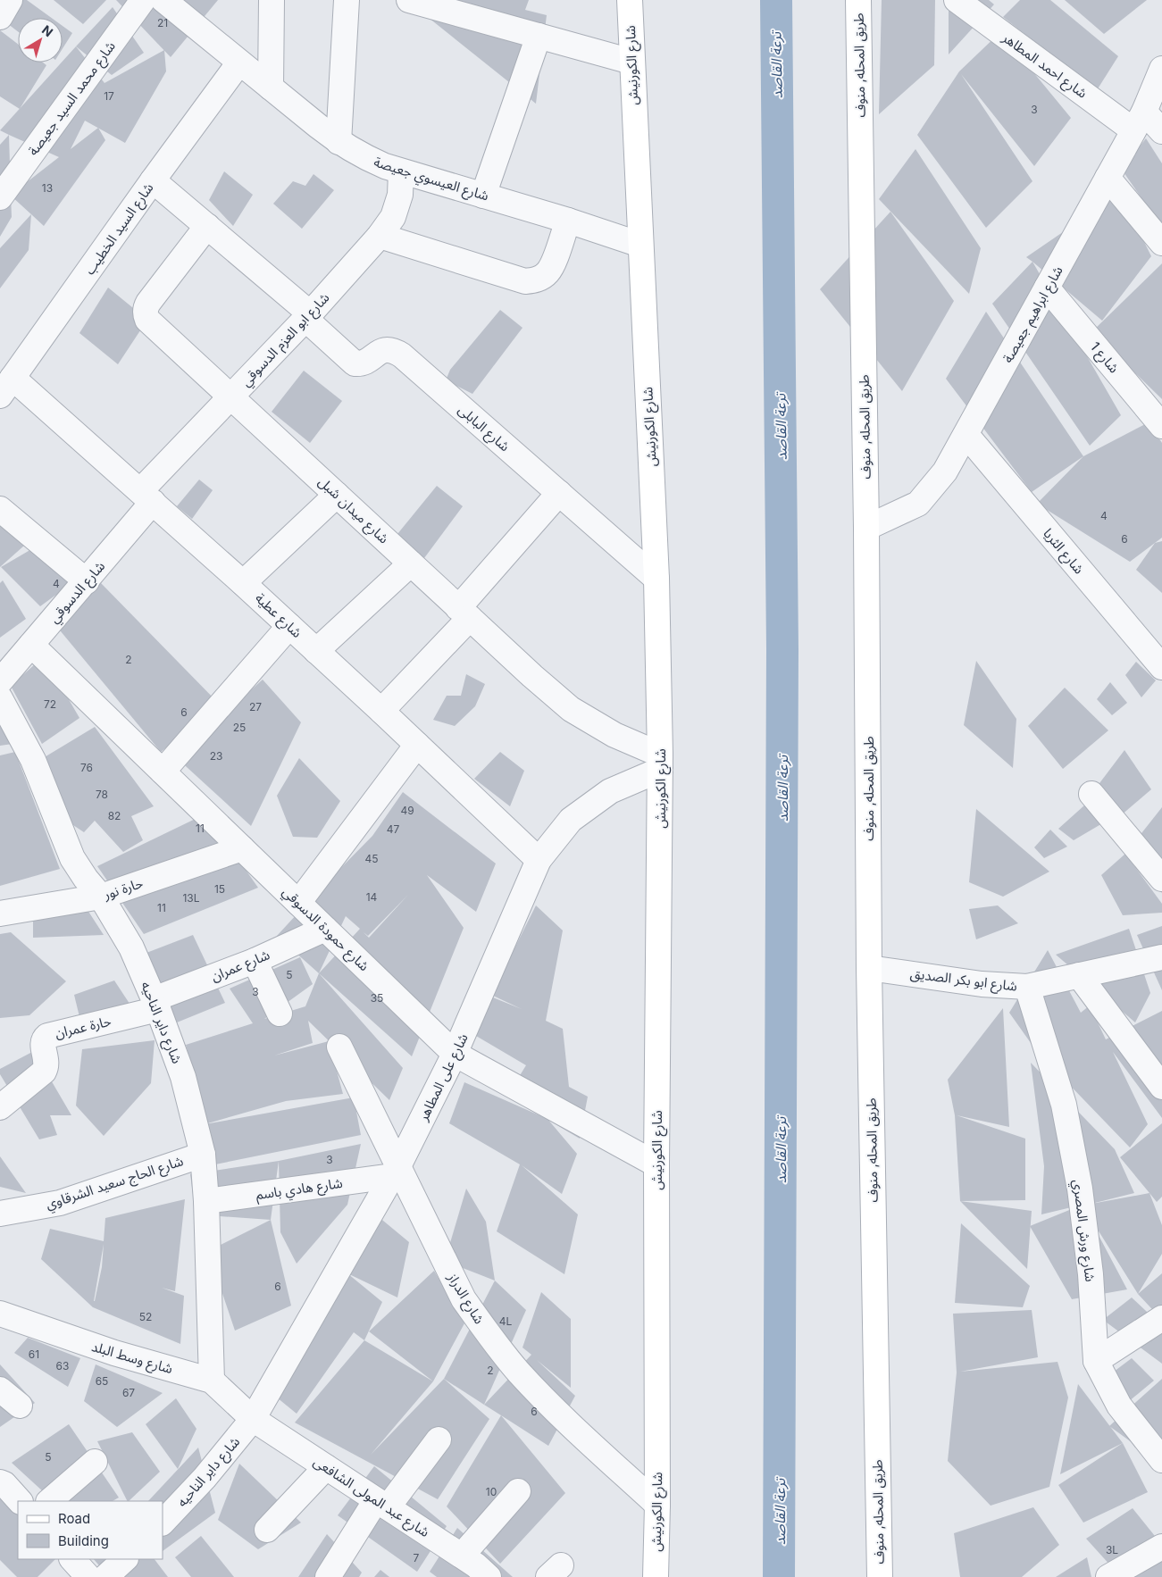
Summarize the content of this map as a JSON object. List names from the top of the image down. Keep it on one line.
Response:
{"streets":{"main road":["شارع الكورنيش","طريق المحله, منوف"],"street":["شارع احمد المطاهر","شارع محمد السيد جعيصة","شارع العيسوي جعيصة","شارع السيد الخطيب","شارع ابراهيم جعيصة","شارع ابو العزم الدسوقي","شارع 1","شارع البابلى","شارع ميدان شبل","شارع الثريا","شارع الدسوقي","شارع عطية","حارة نور","شارع حمودة الدسوقي","شارع عمران","شارع ابو بكر الصديق","شارع داير الناحيه","حارة عمران","شارع على المطاهر","شارع الحاج سعيد الشرقاوي","شارع هادي باسم","شارع ورش المصري","شارع الدراز","شارع وسط البلد","شارع عبد المولى الشافعى"]},"crossings":[["شارع الكورنيش","شارع العيسوي جعيصة"],["شارع الكورنيش","شارع البابلى"],["شارع الكورنيش","شارع ميدان شبل"],["شارع الكورنيش","شارع حمودة الدسوقي"],["شارع الكورنيش","شارع على المطاهر"],["شارع الكورنيش","شارع الدراز"],["طريق المحله, منوف","شارع ابراهيم جعيصة"],["طريق المحله, منوف","شارع ابو بكر الصديق"],["شارع احمد المطاهر","شارع ابراهيم جعيصة"],["شارع العيسوي جعيصة","شارع السيد الخطيب"],["شارع العيسوي جعيصة","شارع ابو العزم الدسوقي"],["شارع السيد الخطيب","شارع عطية"],["شارع ابراهيم جعيصة","شارع 1"],["شارع ابراهيم جعيصة","شارع الثريا"],["شارع ابو العزم الدسوقي","شارع البابلى"],["شارع ابو العزم الدسوقي","شارع ميدان شبل"],["شارع ابو العزم الدسوقي","شارع الدسوقي"],["شارع ابو العزم الدسوقي","شارع عطية"],["شارع ميدان شبل","شارع على المطاهر"],["شارع الدسوقي","شارع عطية"],["شارع الدسوقي","شارع حمودة الدسوقي"],["شارع عطية","شارع على المطاهر"],["حارة نور","شارع حمودة الدسوقي"],["حارة نور","شارع داير الناحيه"],["شارع حمودة الدسوقي","شارع عمران"],["شارع حمودة الدسوقي","شارع على المطاهر"],["شارع عمران","شارع داير الناحيه"],["شارع عمران","حارة عمران"],["شارع ابو بكر الصديق","شارع ورش المصري"],["شارع داير الناحيه","حارة عمران"],["شارع داير الناحيه","شارع على المطاهر"],["شارع داير الناحيه","شارع الحاج سعيد الشرقاوي"],["شارع داير الناحيه","شارع هادي باسم"],["شارع داير الناحيه","شارع وسط البلد"],["شارع داير الناحيه","شارع عبد المولى الشافعى"],["شارع على المطاهر","شارع هادي باسم"],["شارع على المطاهر","شارع الدراز"],["شارع على المطاهر","شارع وسط البلد"],["شارع على المطاهر","شارع عبد المولى الشافعى"],["شارع هادي باسم","شارع الدراز"],["شارع وسط البلد","شارع عبد المولى الشافعى"]],"water":["ترعة القاصد"],"house_numbers":["21","17","3","13","4","6","4","2","72","27","6","25","23","76","78","49","82","11","47","45","15","14","13L","11","5","3","35","3","6","52","4L","61","63","2","65","67","6","5","10","3L","7"],"legend":["Road","Building"],"north":"top right"}
